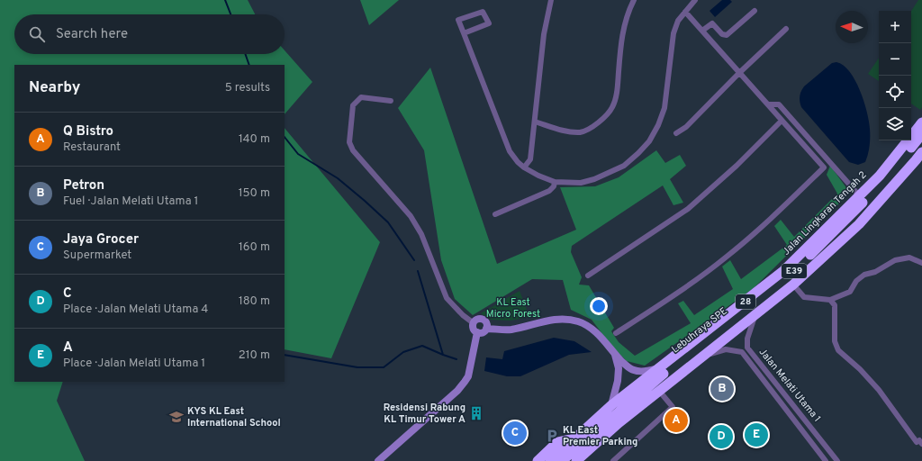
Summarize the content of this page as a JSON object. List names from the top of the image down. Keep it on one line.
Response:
{"streets":{"highway":["Jalan Lingkaran Tengah 2","E39","28","Lebuhraya SPE"],"street":["Jalan Melati Utama 1"]},"crossings":[["28","Jalan Melati Utama 1"]],"parks":["KL East Micro Forest"],"places":{"building":["Residensi Rabung KL Timur Tower A"],"school or university":["KYS KL East International School"],"parking":["KL East Premier Parking"]},"north":"left","page":{"map_buttons":["+","−"],"search":"Search here","heading":["Nearby","5 results"],"list":[{"mark":"A","name":"Q Bistro","note":"Restaurant","value":"140 m"},{"mark":"B","name":"Petron","note":"Fuel · Jalan Melati Utama 1","value":"150 m"},{"mark":"C","name":"Jaya Grocer","note":"Supermarket","value":"160 m"},{"mark":"D","name":"C","note":"Place · Jalan Melati Utama 4","value":"180 m"},{"mark":"E","name":"A","note":"Place · Jalan Melati Utama 1","value":"210 m"}],"pins":["B","A","C","E","D"]}}
